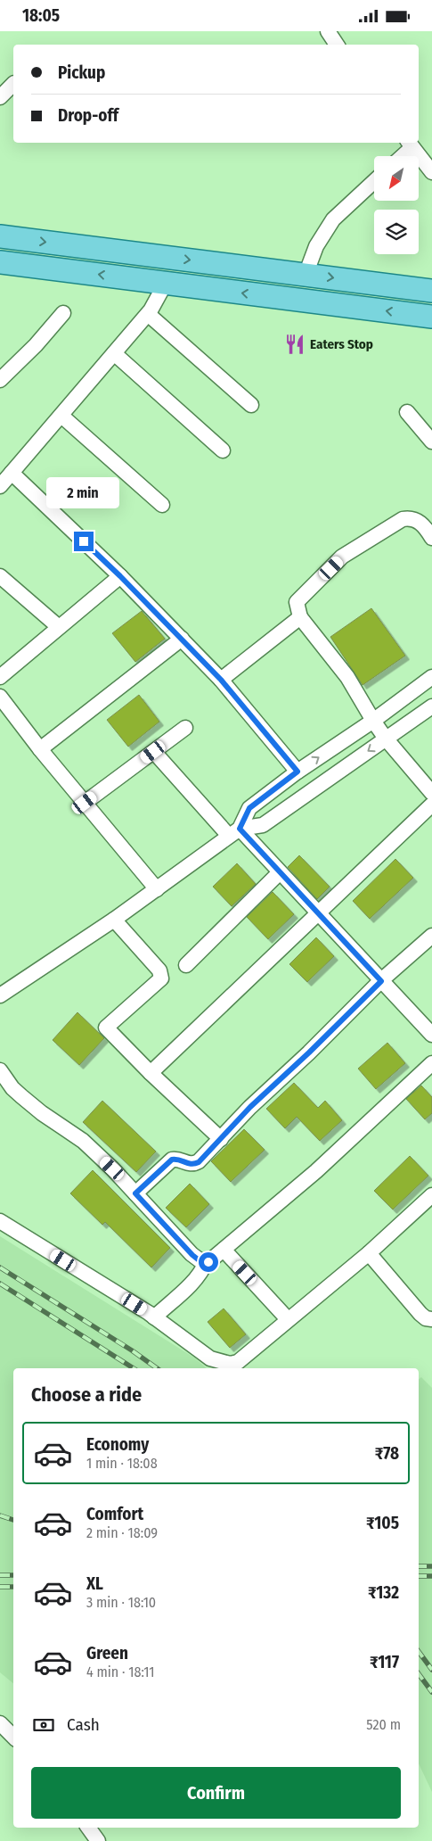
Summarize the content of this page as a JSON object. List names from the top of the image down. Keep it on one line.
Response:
{"places":{"restaurant":["Eaters Stop"]},"north":"bottom left","page":{"status":"18:05","banner":["Pickup","Drop-off"],"bubble":"2 min","heading":"Choose a ride","list":[{"name":"Economy","note":"1 min · 18:08","value":"₹78"},{"name":"Comfort","note":"2 min · 18:09","value":"₹105"},{"name":"XL","note":"3 min · 18:10","value":"₹132"},{"name":"Green","note":"4 min · 18:11","value":"₹117"}],"pay":["Cash","520 m"],"buttons":"Confirm"}}
